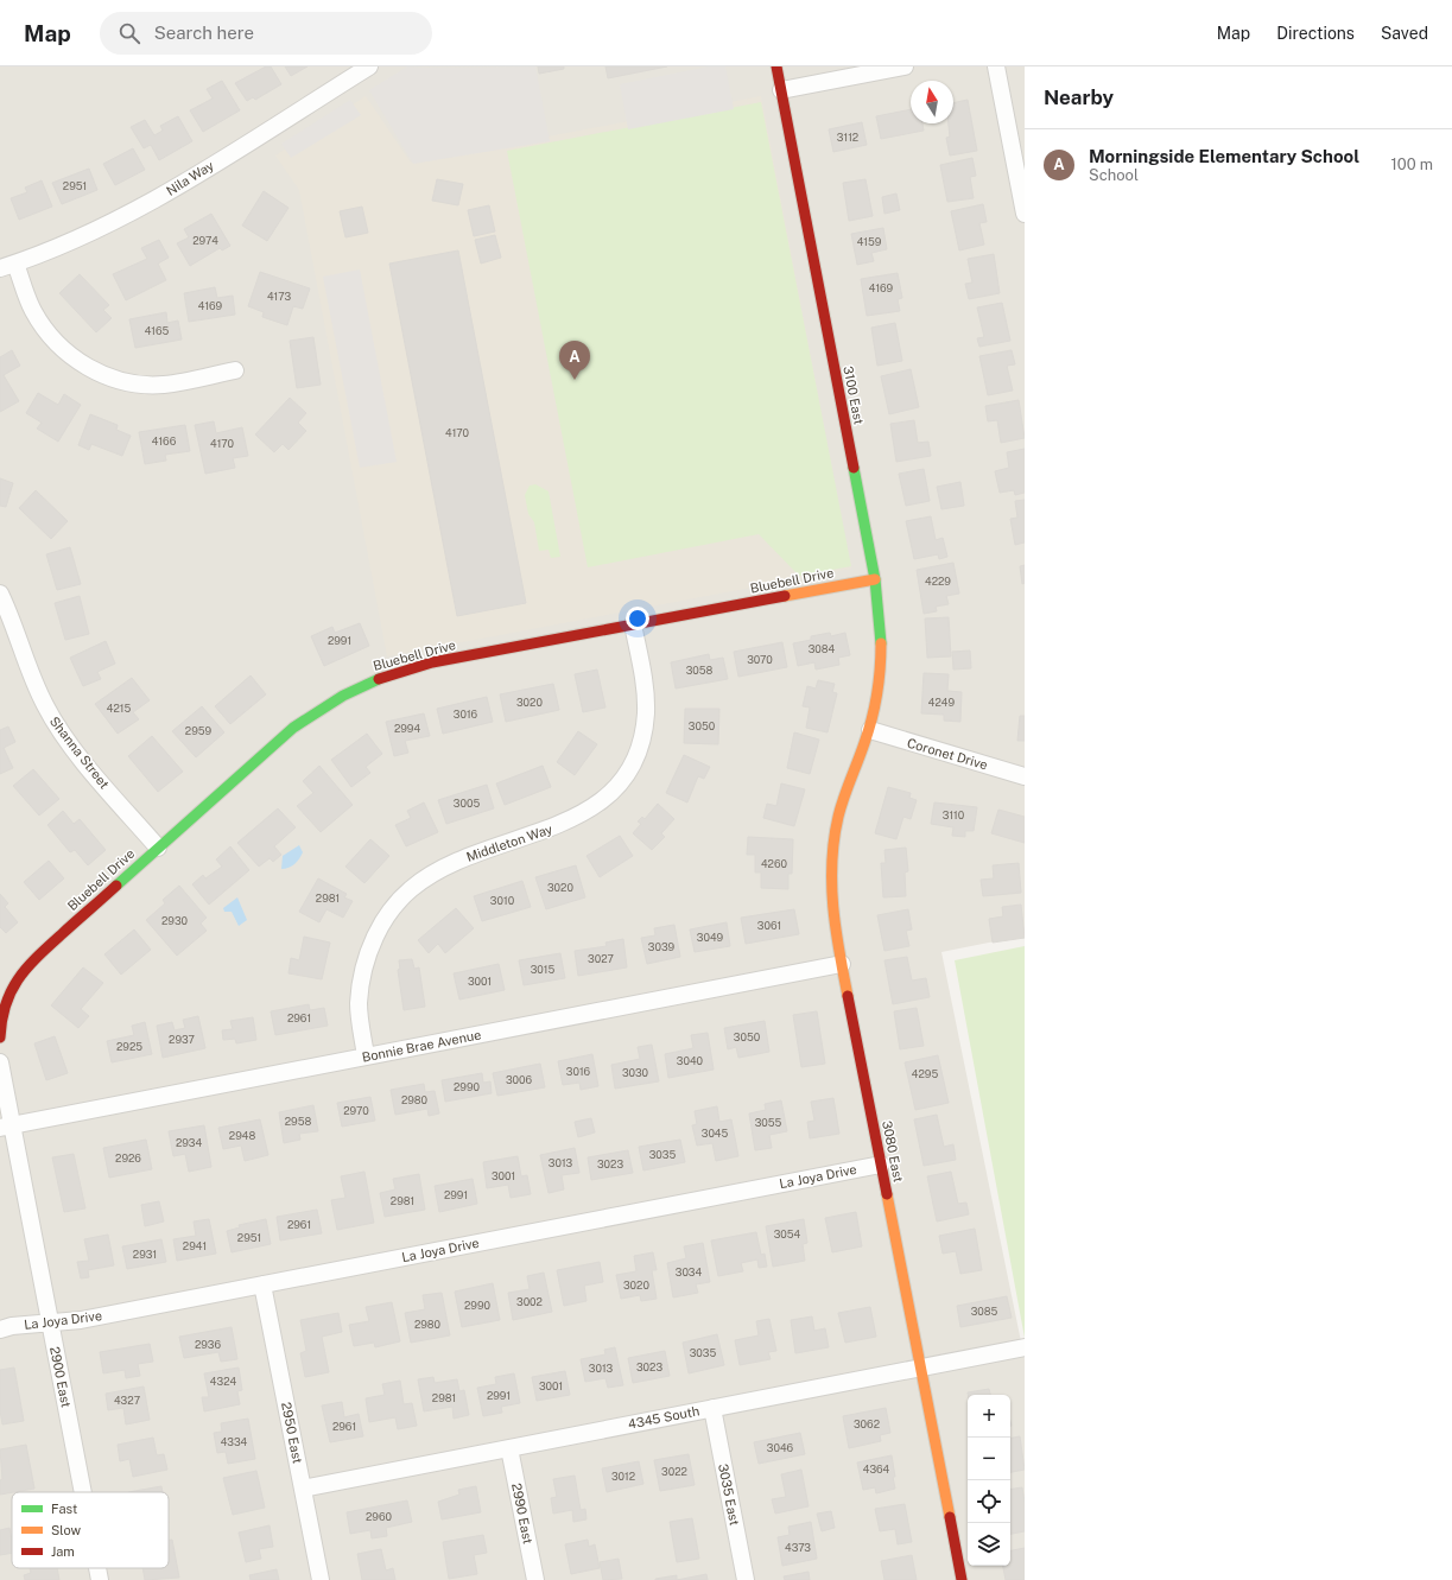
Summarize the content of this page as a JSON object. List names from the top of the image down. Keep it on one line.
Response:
{"streets":{"street":["Nila Way","3100 East","Bluebell Drive","Shanna Street","Coronet Drive","Middleton Way","Bonnie Brae Avenue","3080 East","La Joya Drive","2900 East","4345 South","2950 East","3035 East","2990 East"]},"crossings":[["3100 East","Bluebell Drive"],["3100 East","Coronet Drive"],["3100 East","3080 East"],["Bluebell Drive","Shanna Street"],["Bluebell Drive","Middleton Way"],["Coronet Drive","3080 East"],["Middleton Way","Bonnie Brae Avenue"],["Bonnie Brae Avenue","3080 East"],["Bonnie Brae Avenue","2900 East"],["3080 East","La Joya Drive"],["3080 East","4345 South"],["La Joya Drive","2900 East"],["La Joya Drive","2950 East"],["4345 South","2950 East"],["4345 South","3035 East"],["4345 South","2990 East"]],"house_numbers":["3112","2951","2974","4159","4169","4173","4169","4165","4170","4166","4170","4229","2991","3084","3070","3058","3020","4249","4215","3016","3050","2994","2959","3005","3110","4260","3020","2981","3010","2930","3061","3049","3039","3027","3015","3001","2961","3050","2937","2925","3040","3016","3030","4295","3006","2990","2980","2970","2958","3055","3045","2948","2934","3035","2926","3013","3023","3001","2991","2981","2961","3054","2951","2941","2931","3034","3020","3002","2990","3085","2980","2936","3035","3023","3013","4324","3001","2991","2981","4327","3062","2961","4334","3046","4364","3022","3012","2960","4373"],"legend":["Fast","Slow","Jam"],"north":"top","page":{"header":"Map","search":"Search here","nav":["Map","Directions","Saved"],"heading":"Nearby","list":[{"mark":"A","name":"Morningside Elementary School","note":"School","value":"100 m"}],"pins":"A","map_buttons":["+","−"]}}
